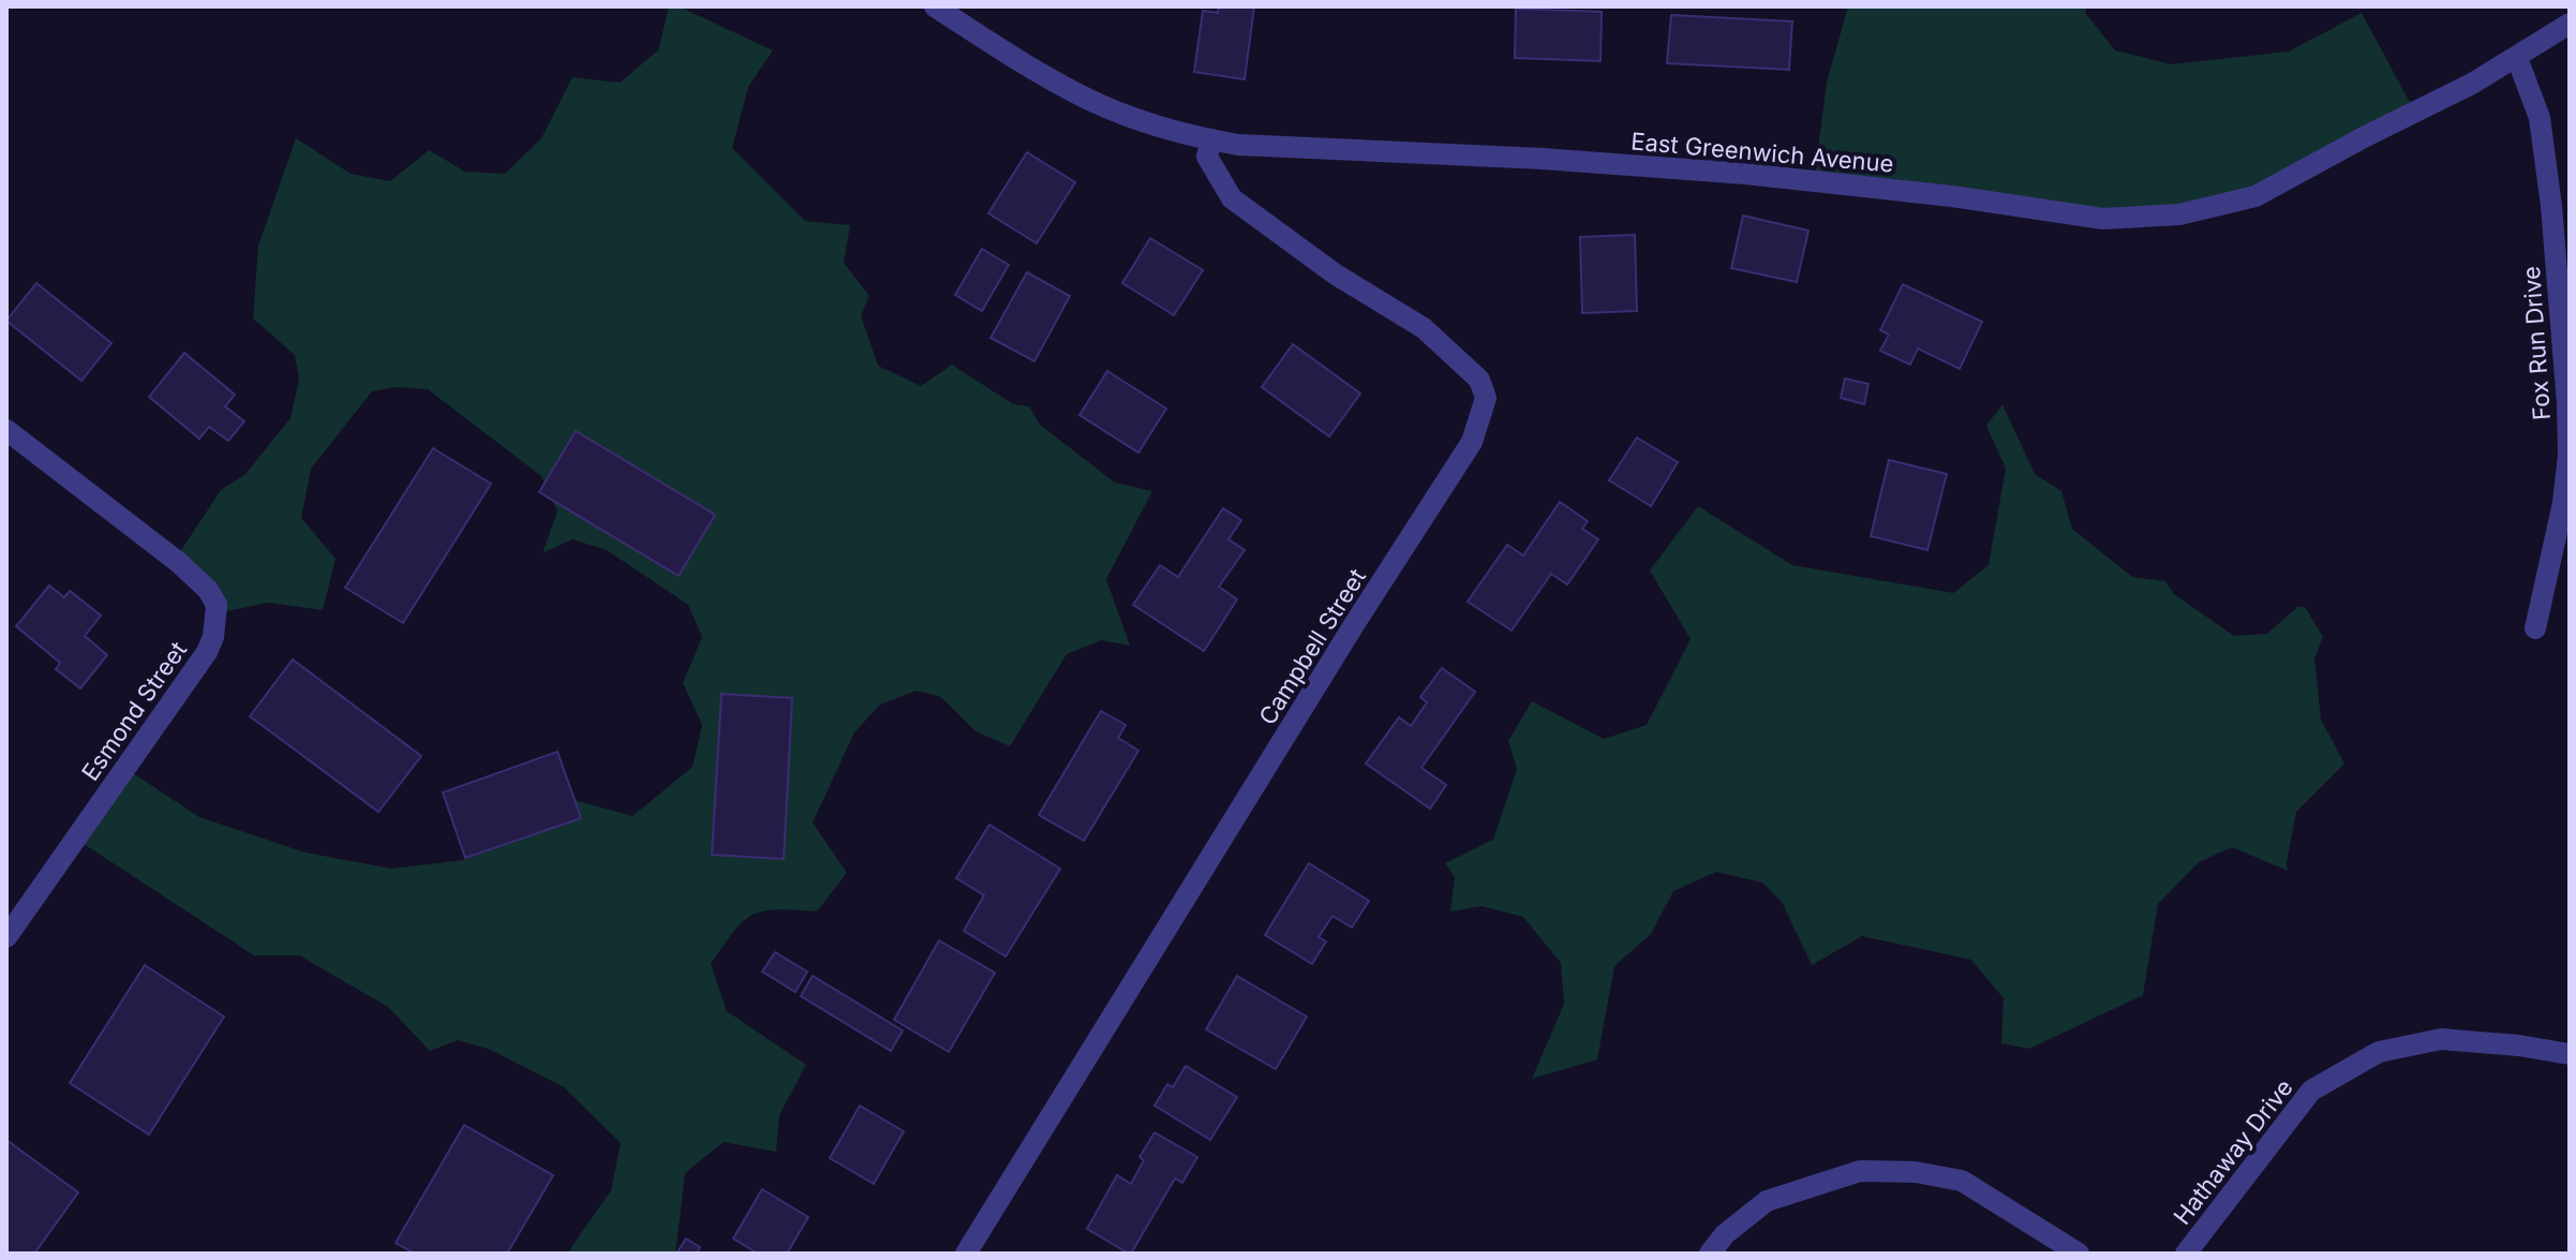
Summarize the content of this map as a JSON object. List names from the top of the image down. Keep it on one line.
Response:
{"streets":{"street":["East Greenwich Avenue","Fox Run Drive","Campbell Street","Esmond Street","Hathaway Drive"]},"crossings":[["East Greenwich Avenue","Fox Run Drive"],["East Greenwich Avenue","Campbell Street"]]}
